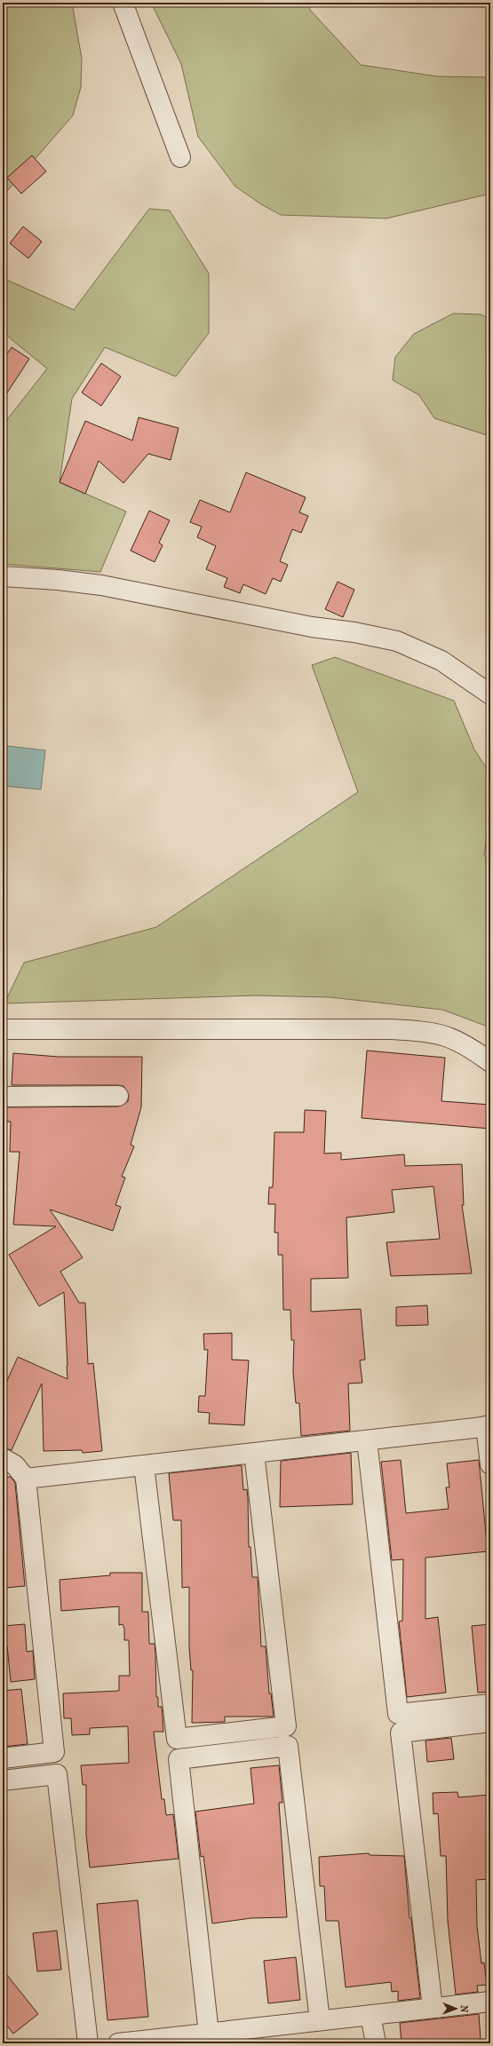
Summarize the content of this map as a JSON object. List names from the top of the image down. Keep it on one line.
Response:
{"north":"right"}
